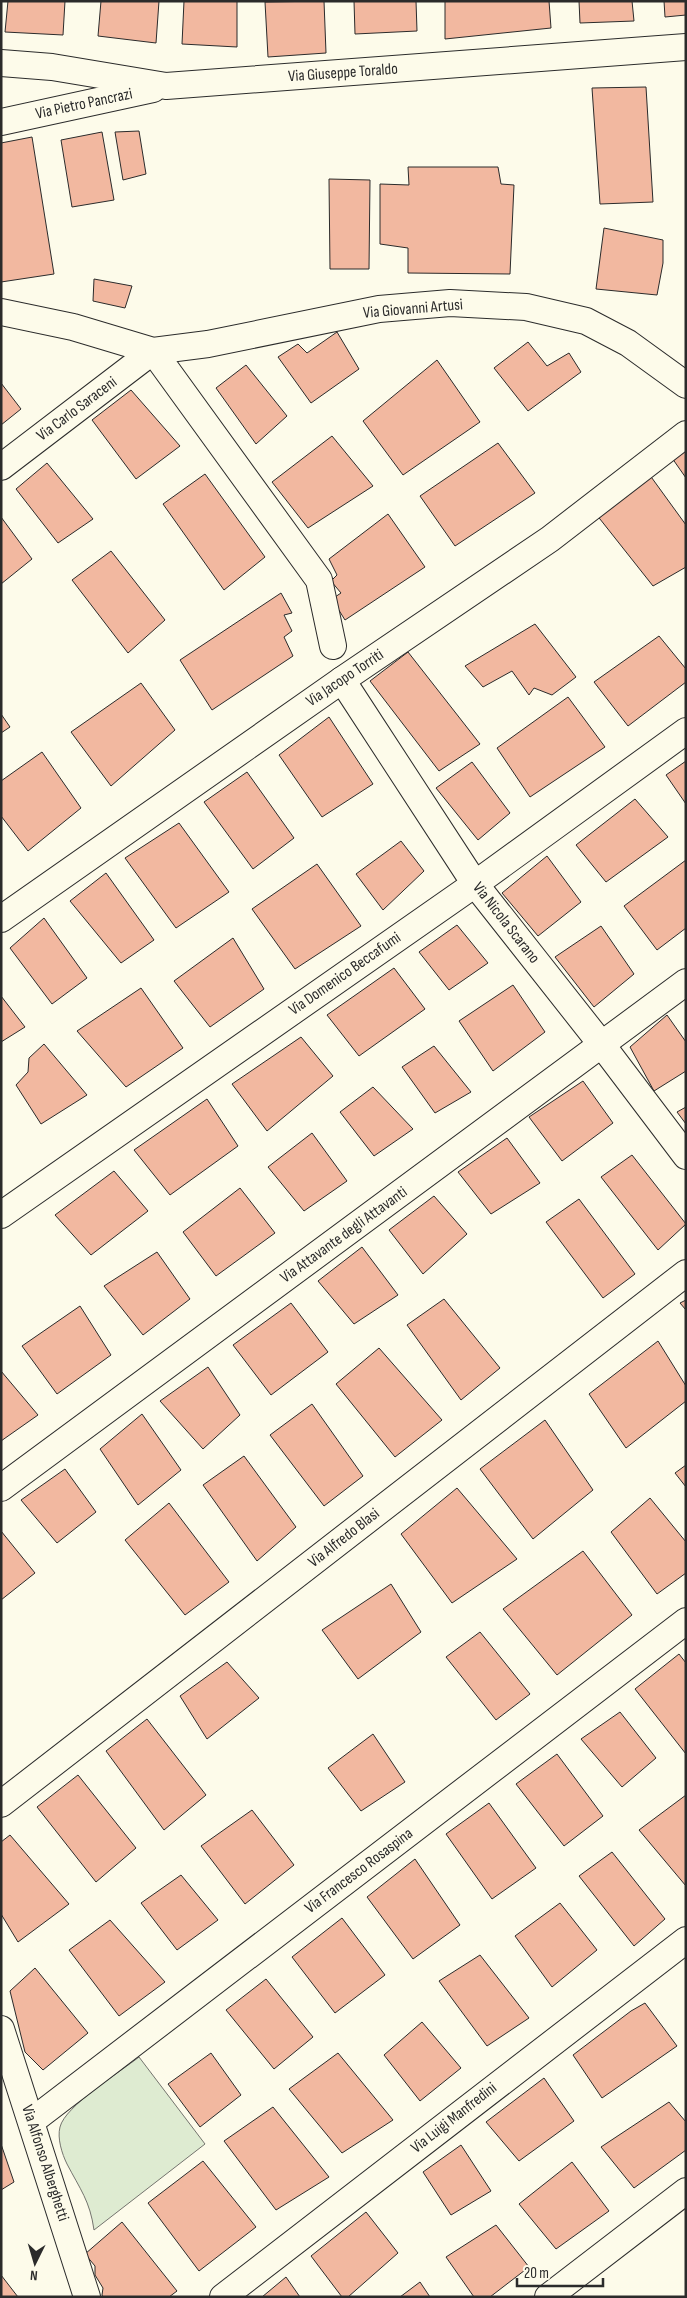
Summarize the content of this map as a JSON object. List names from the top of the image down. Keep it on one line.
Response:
{"streets":{"street":["Via Giuseppe Toraldo","Via Pietro Pancrazi","Via Giovanni Artusi","Via Carlo Saraceni","Via Jacopo Torriti","Via Nicola Scarano","Via Domenico Beccafumi","Via Attavante degli Attavanti","Via Alfredo Blasi","Via Francesco Rosaspina","Via Luigi Manfredini","Via Alfonso Alberghetti"]},"crossings":[["Via Giuseppe Toraldo","Via Pietro Pancrazi"],["Via Giovanni Artusi","Via Carlo Saraceni"],["Via Jacopo Torriti","Via Nicola Scarano"],["Via Nicola Scarano","Via Domenico Beccafumi"],["Via Nicola Scarano","Via Attavante degli Attavanti"],["Via Francesco Rosaspina","Via Alfonso Alberghetti"]],"scale_bar":"20 m","north":"bottom"}
